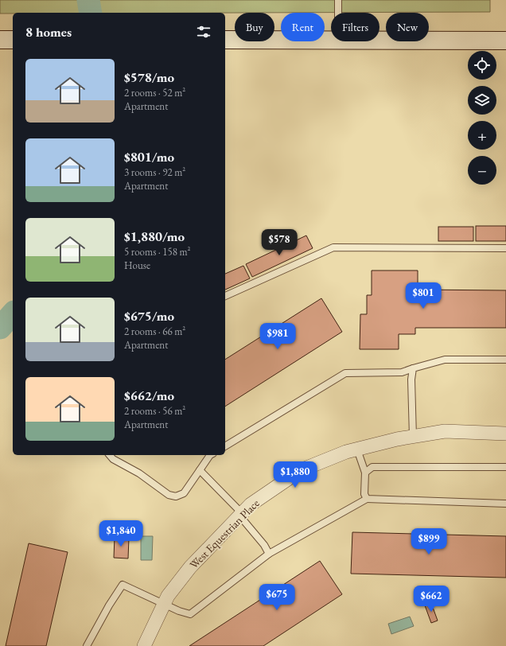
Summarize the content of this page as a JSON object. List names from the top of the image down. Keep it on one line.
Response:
{"streets":{"street":["West Equestrian Place"]},"page":{"chip":["Buy","Rent","Filters","New"],"heading":"8 homes","map_buttons":["+","−"],"list":[{"name":"$578/mo","note":"2 rooms · 52 m² · Apartment"},{"name":"$801/mo","note":"3 rooms · 92 m² · Apartment"},{"name":"$1,880/mo","note":"5 rooms · 158 m² · House"},{"name":"$675/mo","note":"2 rooms · 66 m² · Apartment"},{"name":"$662/mo","note":"2 rooms · 56 m² · Apartment"}],"price":["$578","$801","$981","$1,880","$1,840","$899","$675","$662"]}}
